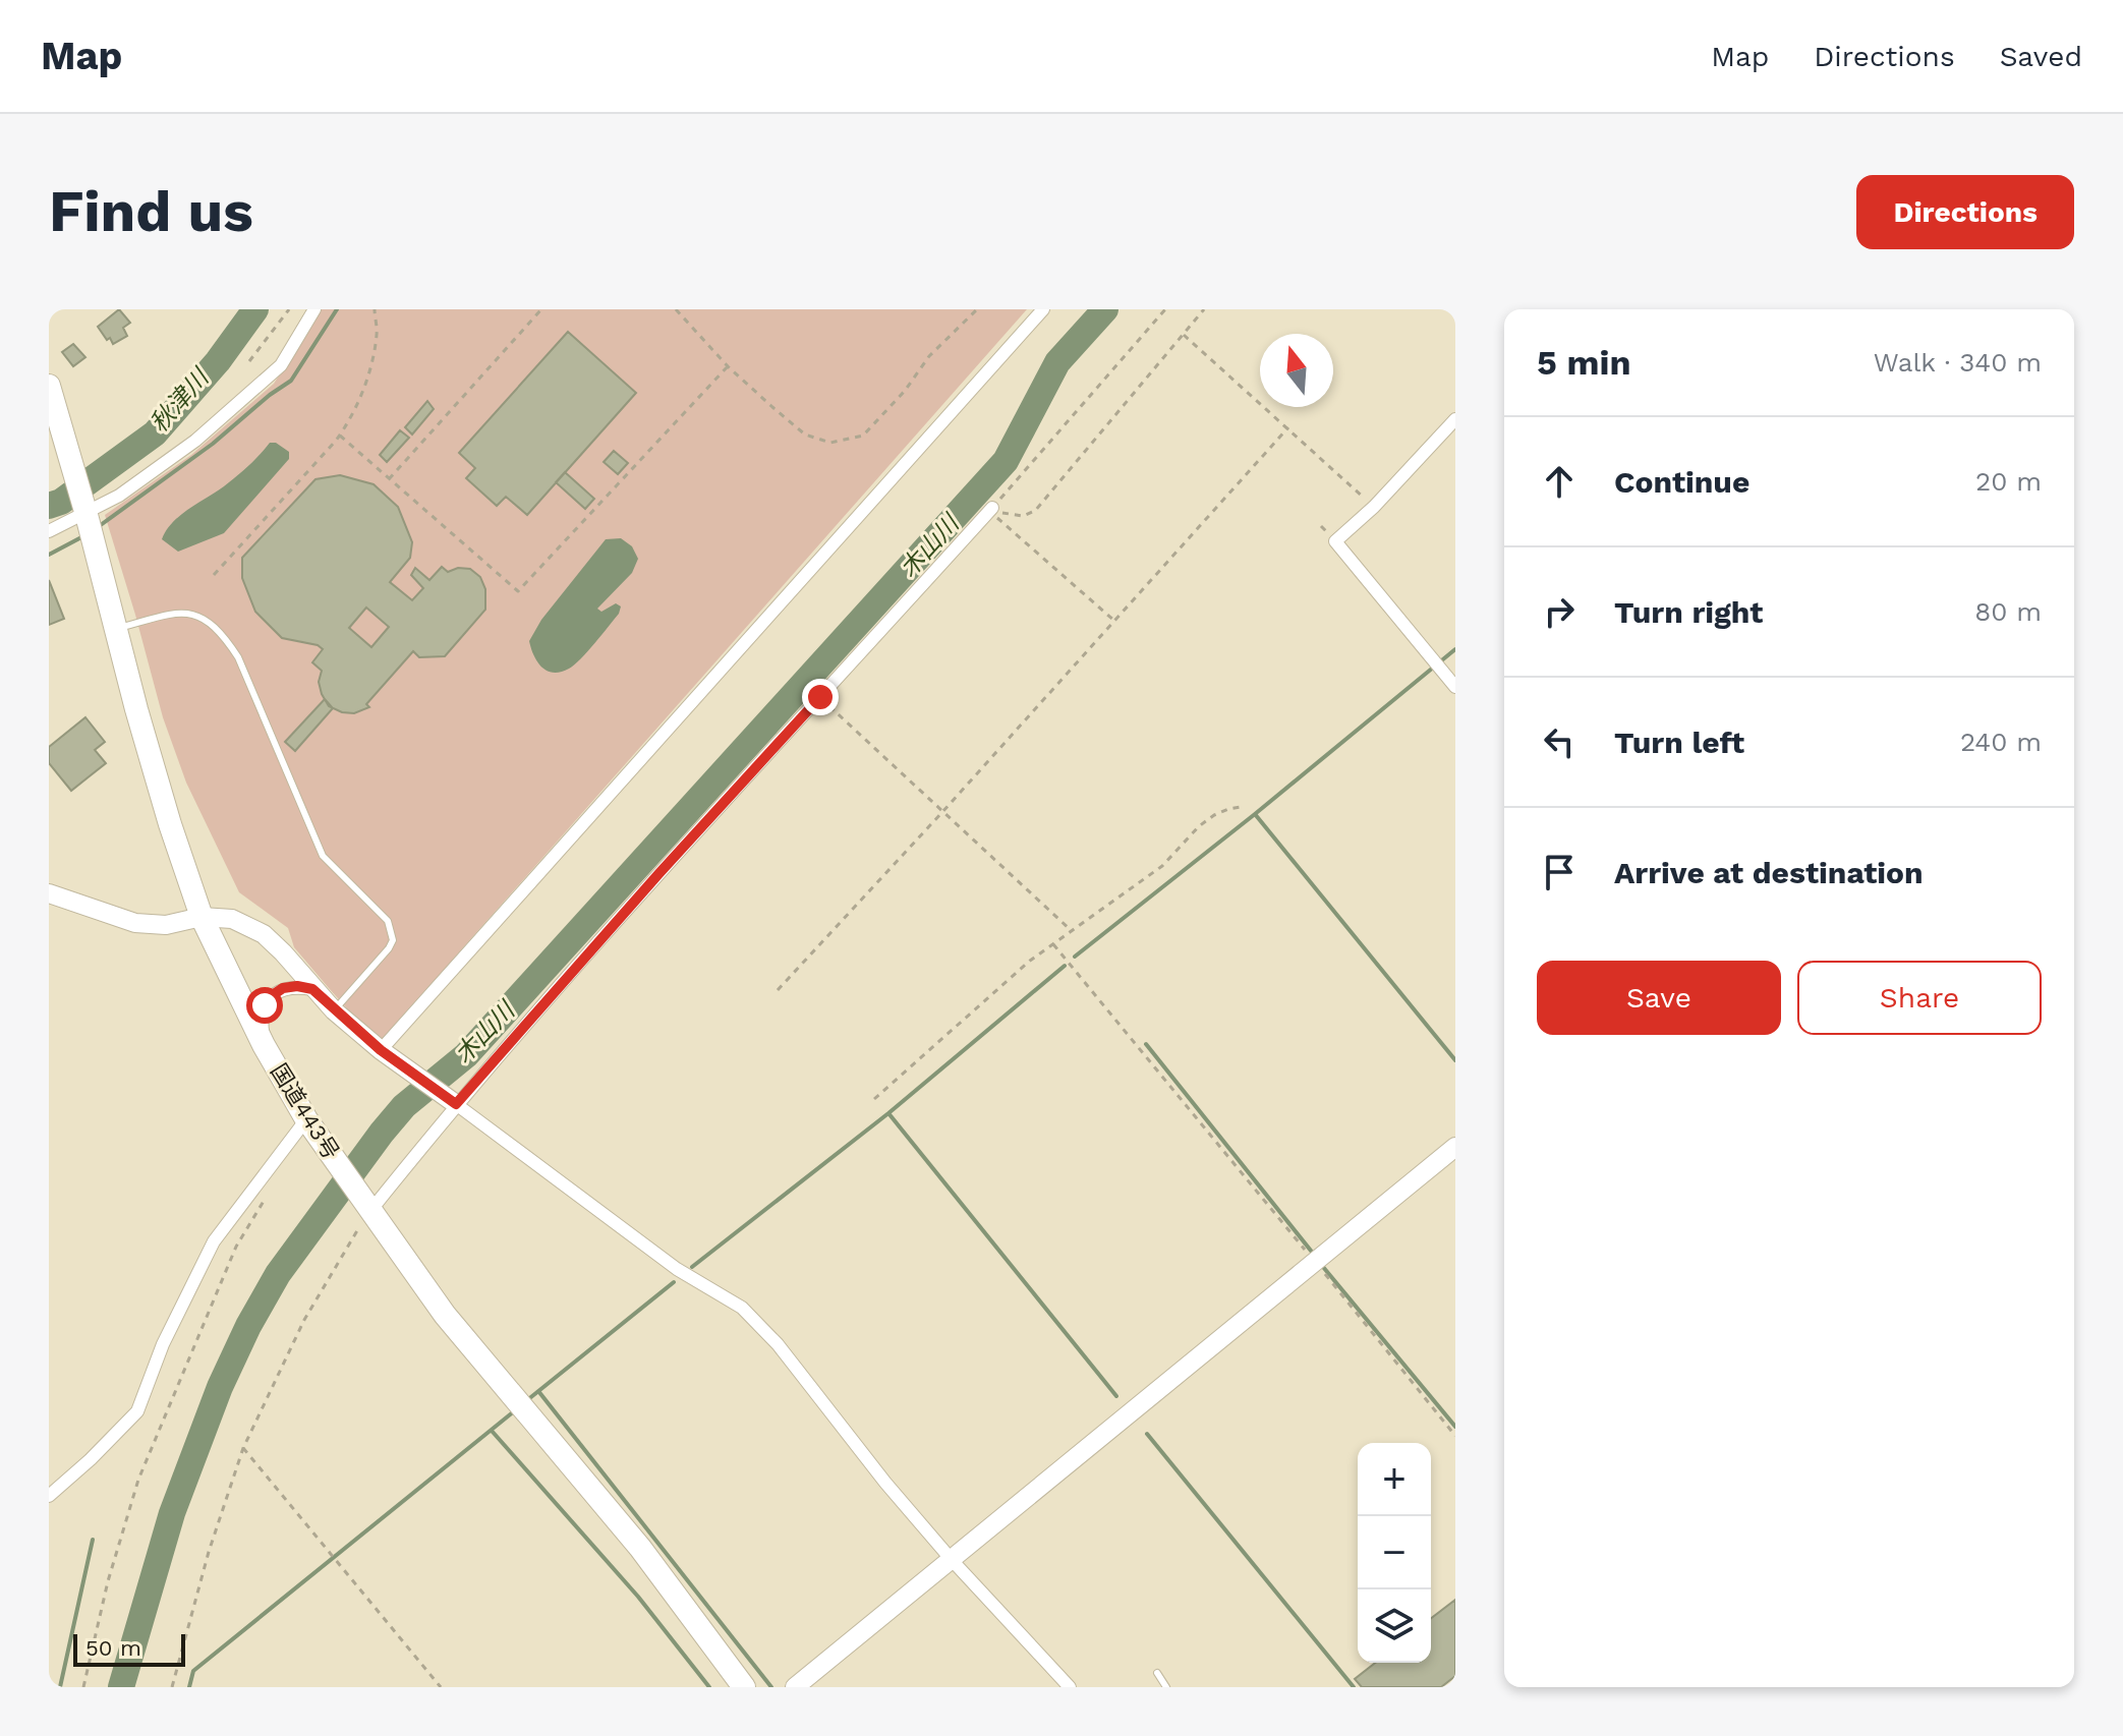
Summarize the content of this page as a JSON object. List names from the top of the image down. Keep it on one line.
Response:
{"streets":{"highway":["国道443号"]},"water":["秋津川","木山川"],"scale_bar":"50 m","north":"top","page":{"header":"Map","nav":["Map","Directions","Saved"],"buttons":["Directions",["Save","Share"]],"title":"Find us","heading":["5 min","Walk · 340 m"],"list":[["Continue","20 m"],["Turn right","80 m"],["Turn left","240 m"],"Arrive at destination"],"map_buttons":["+","−"],"scale":"50 m"}}
